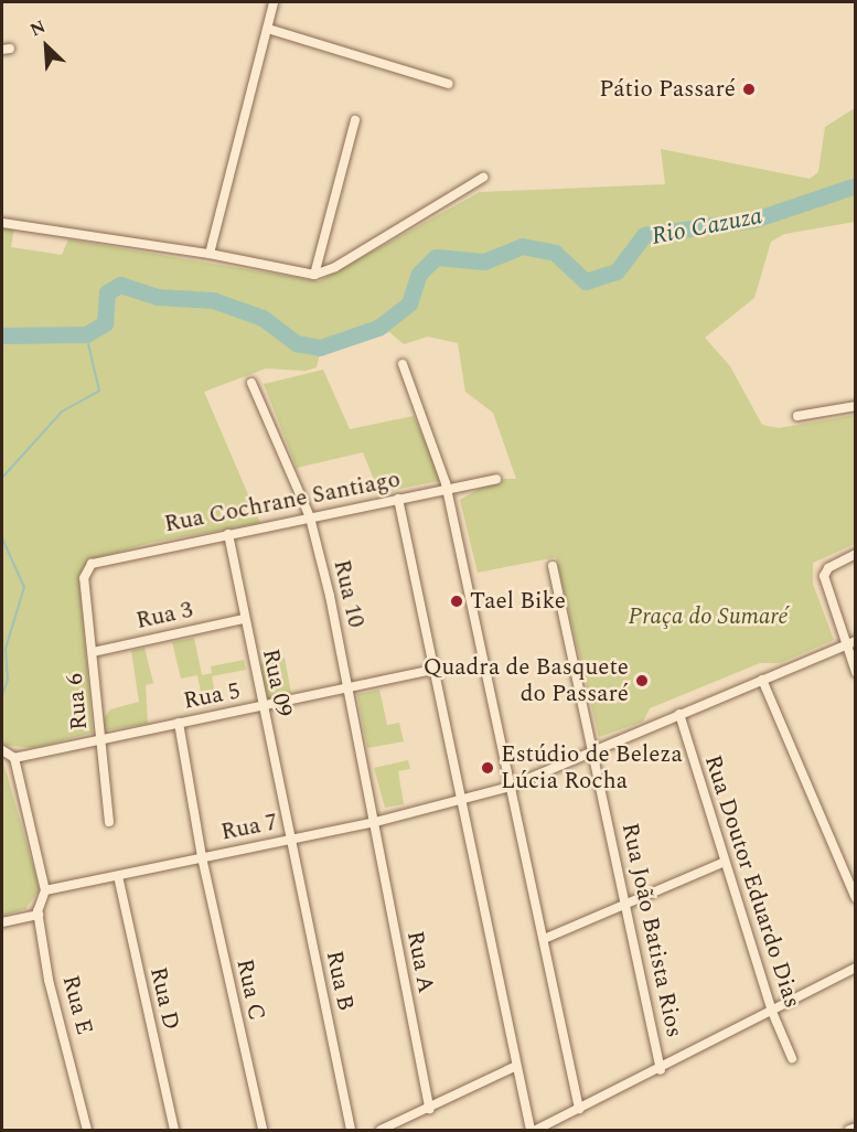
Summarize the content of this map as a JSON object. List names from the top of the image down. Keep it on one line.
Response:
{"streets":{"street":["Rua Cochrane Santiago","Rua 10","Rua 3","Rua 09","Rua 5","Rua 6","Rua 7","Rua Doutor Eduardo Dias","Rua João Batista Rios","Rua A","Rua B","Rua C","Rua D","Rua E"]},"crossings":[["Rua Cochrane Santiago","Rua 10"],["Rua Cochrane Santiago","Rua 09"],["Rua Cochrane Santiago","Rua 6"],["Rua 10","Rua 5"],["Rua 10","Rua 7"],["Rua 10","Rua A"],["Rua 3","Rua 09"],["Rua 3","Rua 6"],["Rua 09","Rua 5"],["Rua 09","Rua 7"],["Rua 09","Rua B"],["Rua 5","Rua 6"],["Rua 5","Rua C"],["Rua 7","Rua Doutor Eduardo Dias"],["Rua 7","Rua João Batista Rios"],["Rua 7","Rua A"],["Rua 7","Rua B"],["Rua 7","Rua C"],["Rua 7","Rua D"],["Rua 7","Rua E"]],"water":["Rio Cazuza"],"parks":["Praça do Sumaré"],"places":["Pátio Passaré","Tael Bike","Quadra de Basquete do Passaré","Estúdio de Beleza Lúcia Rocha"],"north":"top left"}
